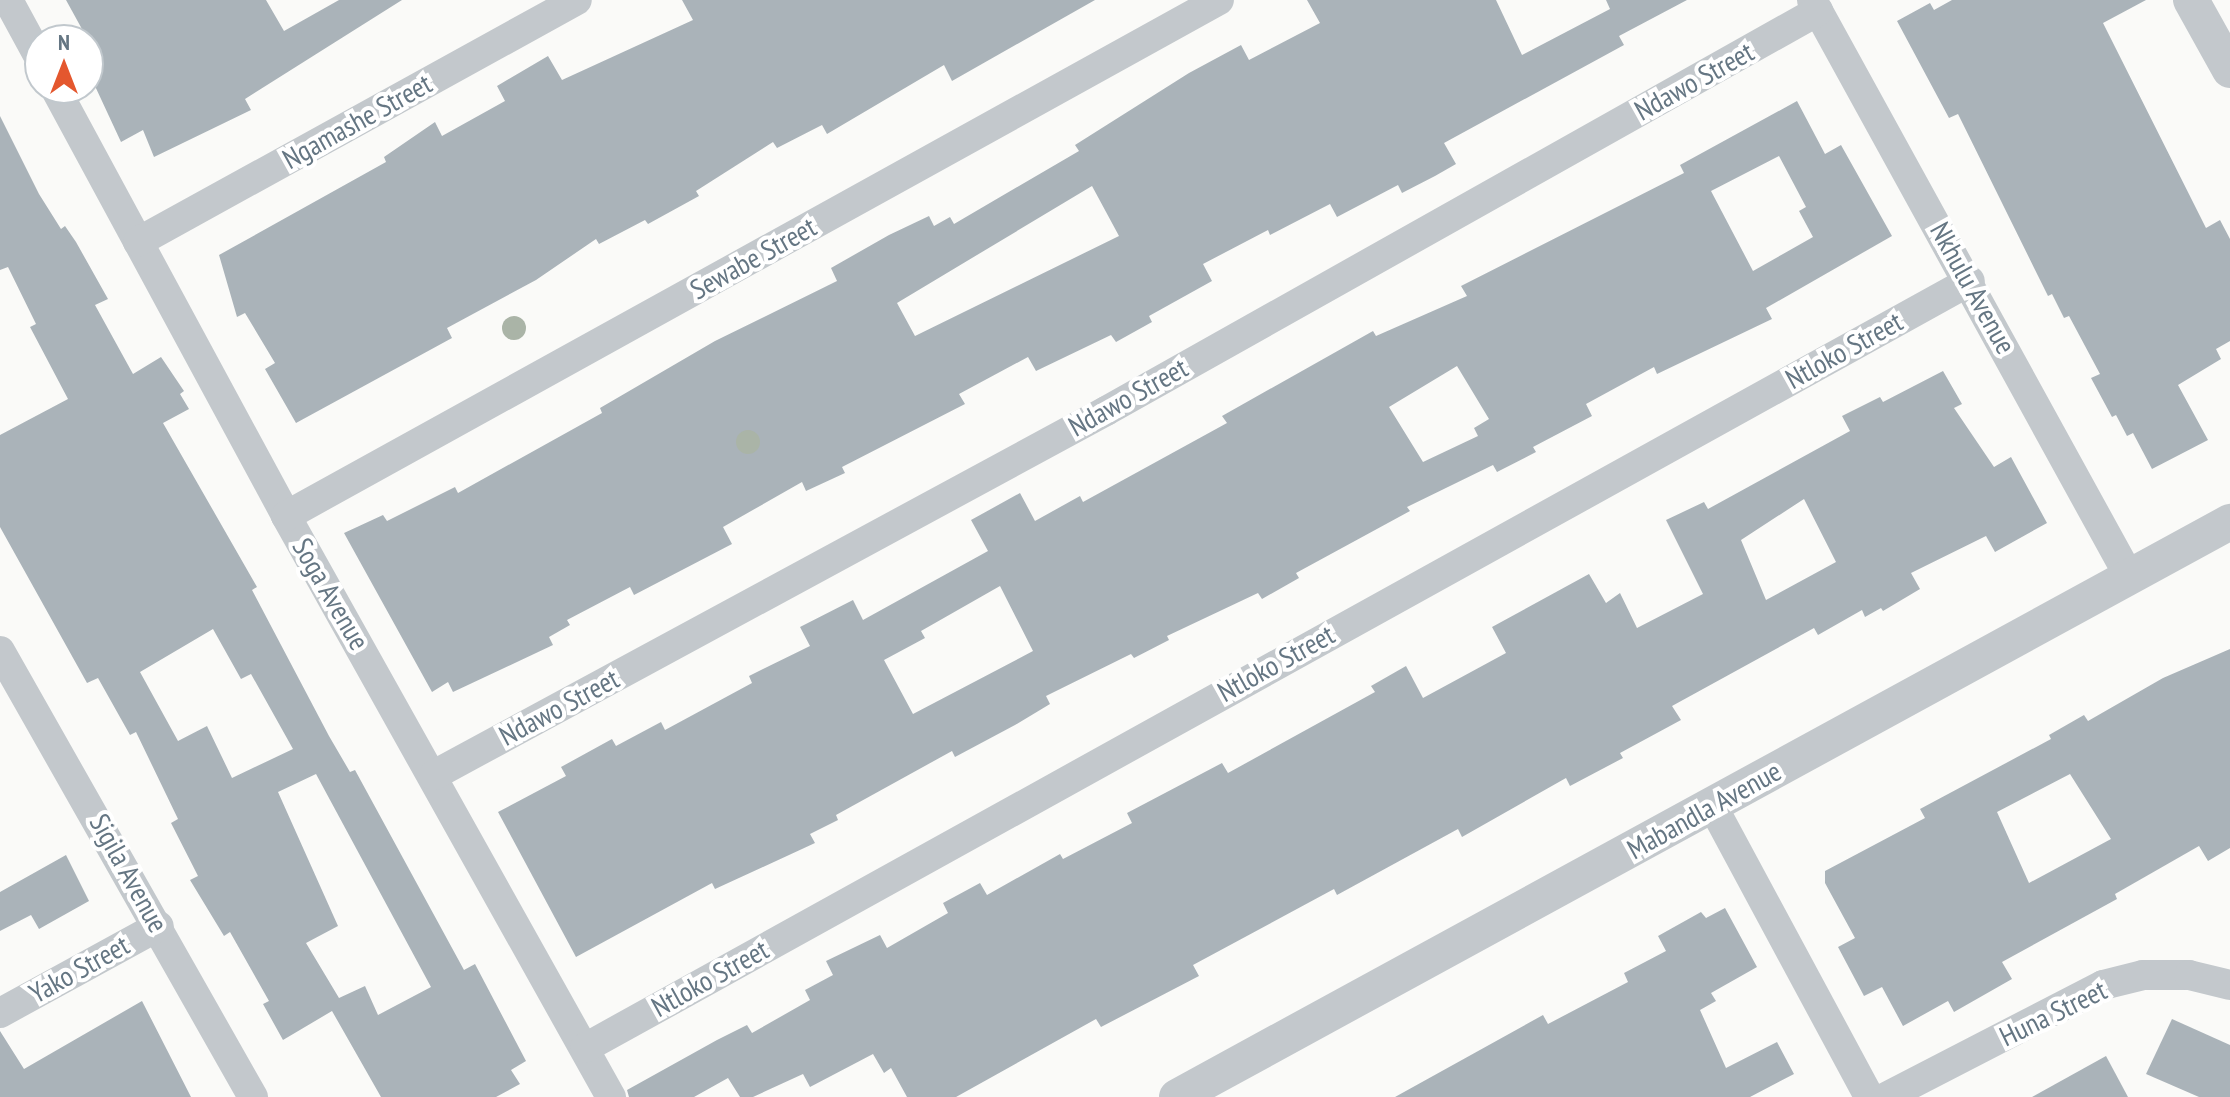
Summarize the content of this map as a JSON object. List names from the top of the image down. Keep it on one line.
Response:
{"streets":{"street":["Ndawo Street","Ngamashe Street","Sewabe Street","Nkhulu Avenue","Ntloko Street","Soga Avenue","Mabandla Avenue","Sigila Avenue","Yako Street","Huna Street"]},"crossings":[["Ndawo Street","Nkhulu Avenue"],["Ndawo Street","Soga Avenue"],["Ngamashe Street","Soga Avenue"],["Sewabe Street","Soga Avenue"],["Nkhulu Avenue","Ntloko Street"],["Nkhulu Avenue","Mabandla Avenue"],["Ntloko Street","Soga Avenue"],["Sigila Avenue","Yako Street"]],"north":"top"}
